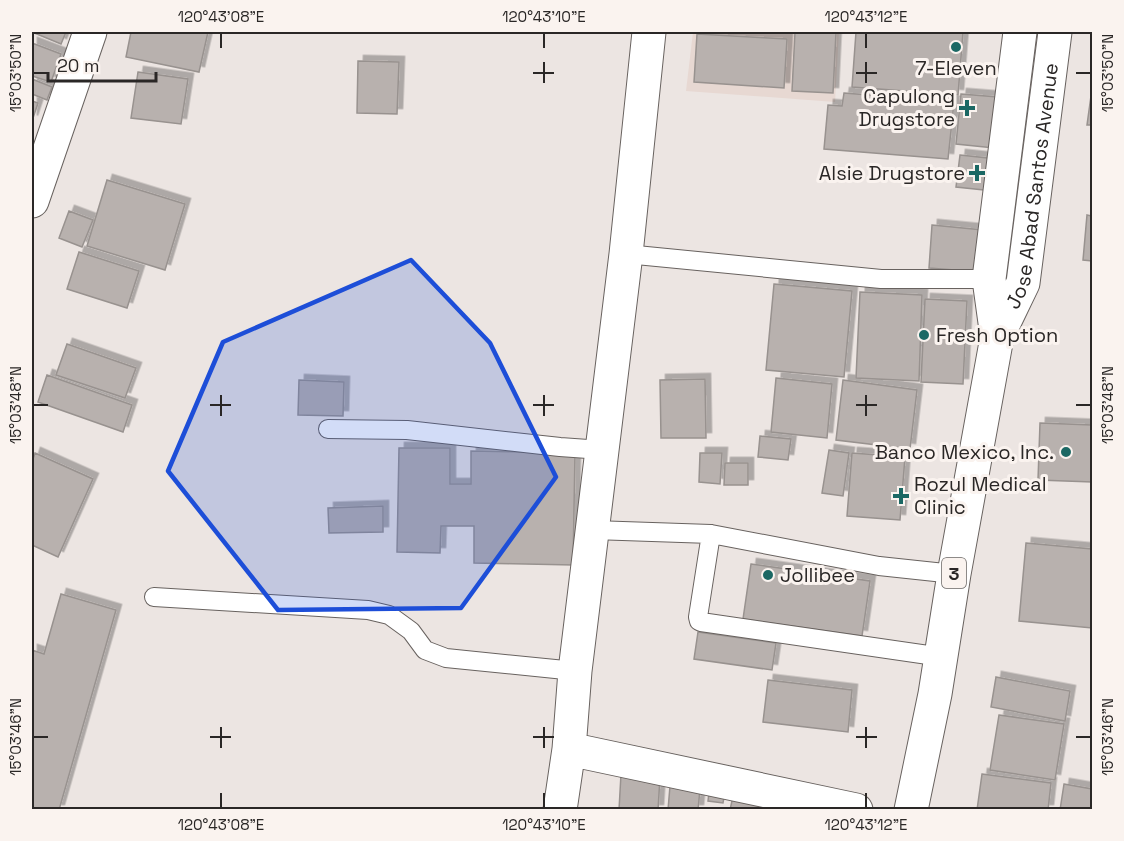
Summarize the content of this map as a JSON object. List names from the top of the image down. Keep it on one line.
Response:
{"streets":{"main road":["Jose Abad Santos Avenue","3"]},"places":{"other":["7-Eleven","Fresh Option","Banco Mexico, Inc.","Jollibee"],"health":["Capulong Drugstore","Alsie Drugstore","Rozul Medical Clinic"]},"scale_bar":"20 m","coordinates":["120°43'08\"E","120°43'10\"E","120°43'12\"E","15°03'50\"N","15°03'48\"N","15°03'46\"N"]}
